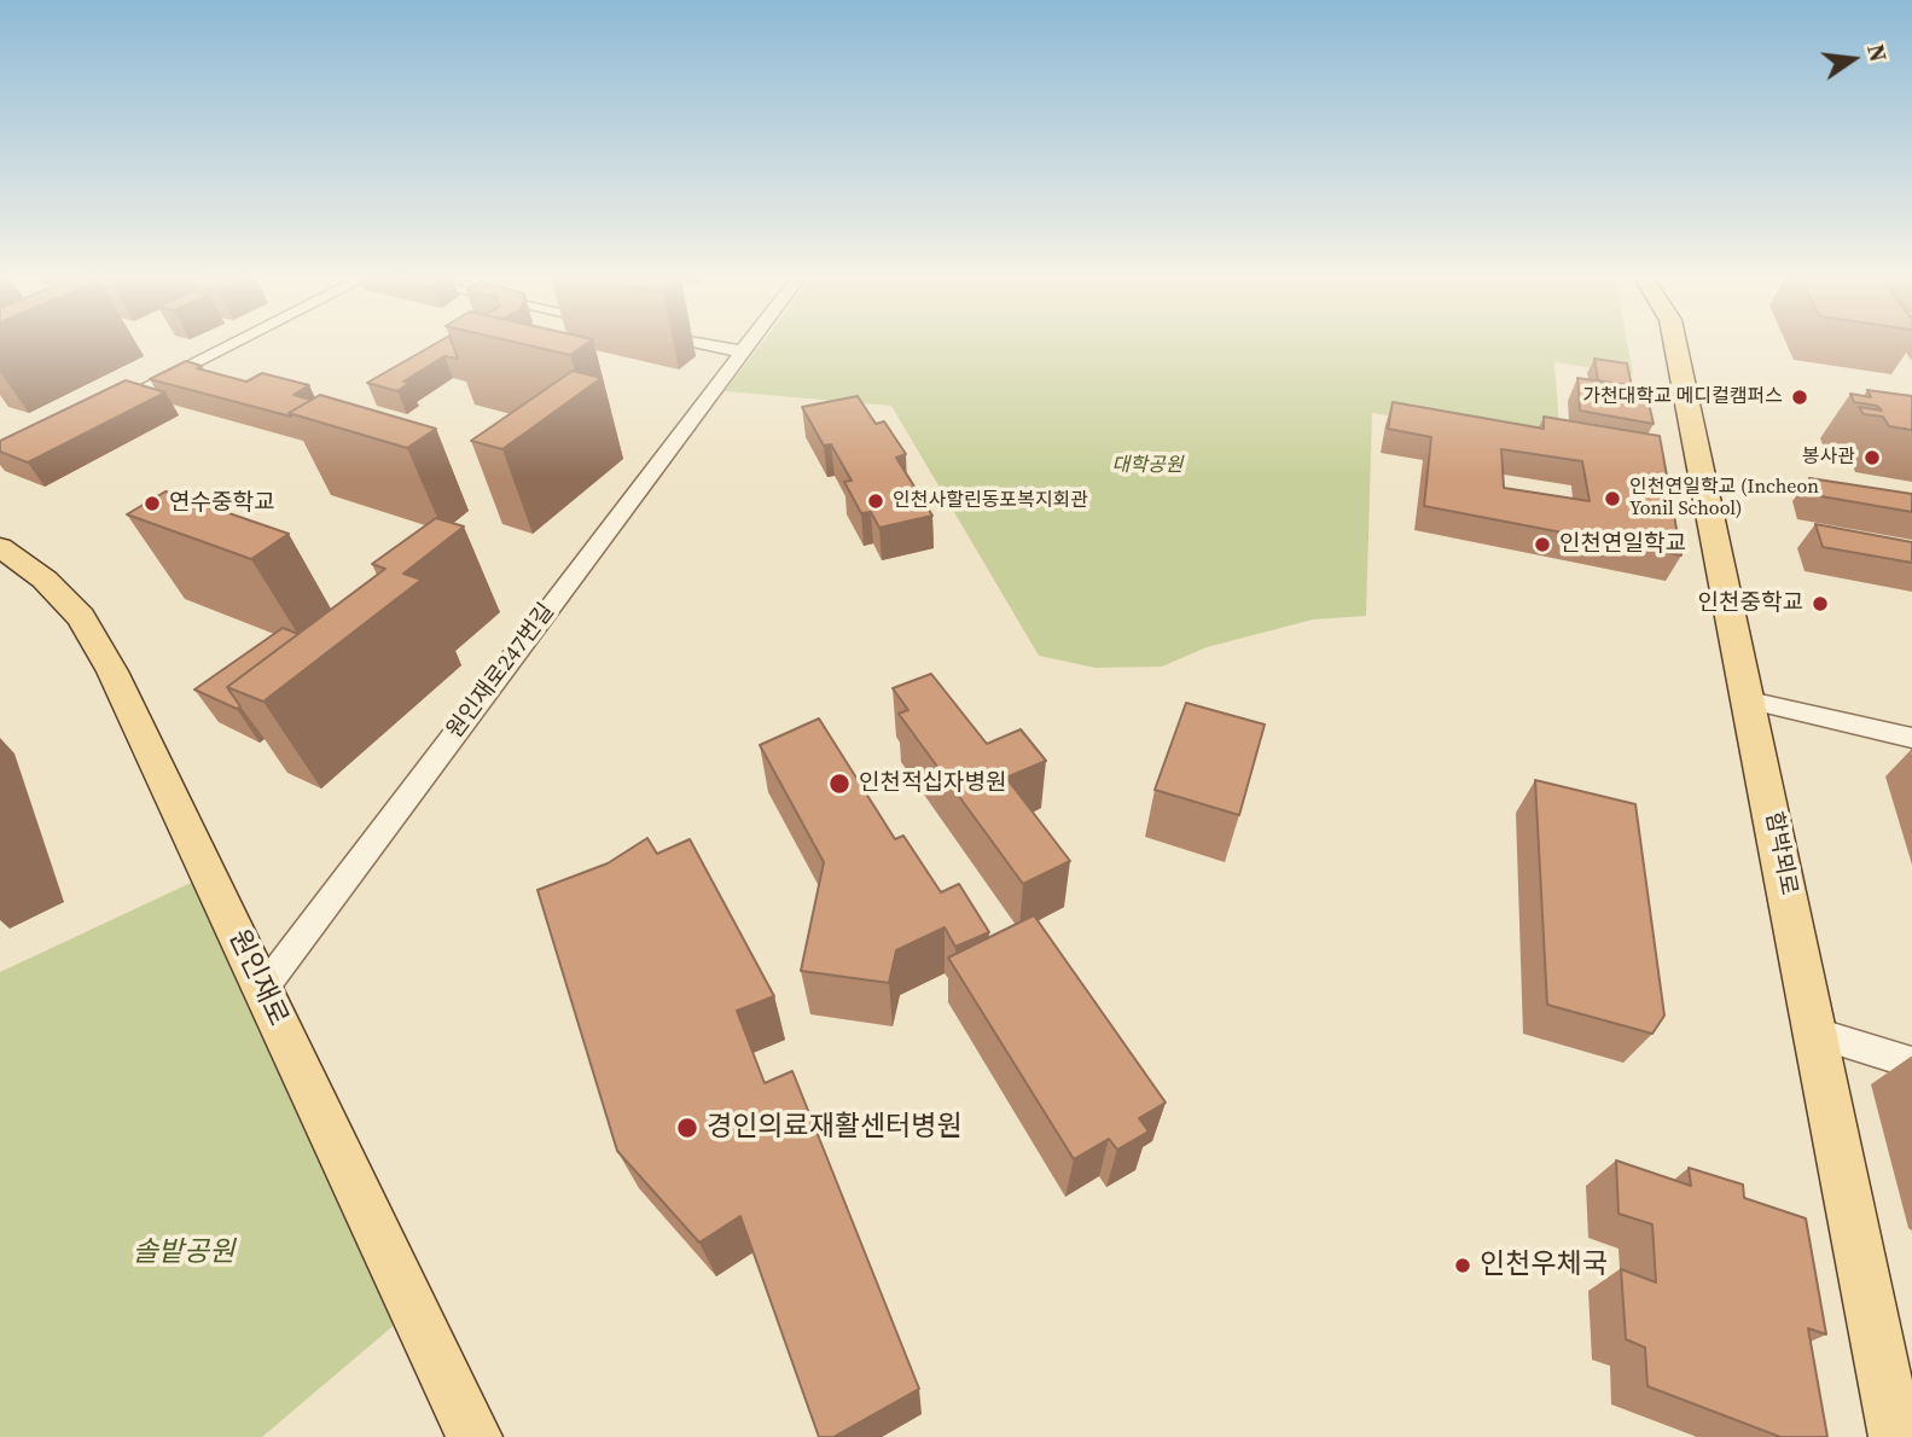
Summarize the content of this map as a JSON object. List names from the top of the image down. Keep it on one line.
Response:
{"streets":{"main road":["함박뫼로","원인재로"],"street":["원인재로247번길"]},"crossings":[["원인재로247번길","원인재로"]],"parks":["대학공원","솔밭공원"],"places":["가천대학교 메디컬캠퍼스","봉사관","인천연일학교 (Incheon Yonil School)","인천사할린동포복지회관","연수중학교","인천연일학교","인천중학교","인천적십자병원","경인의료재활센터병원","인천우체국"],"north":"right"}
